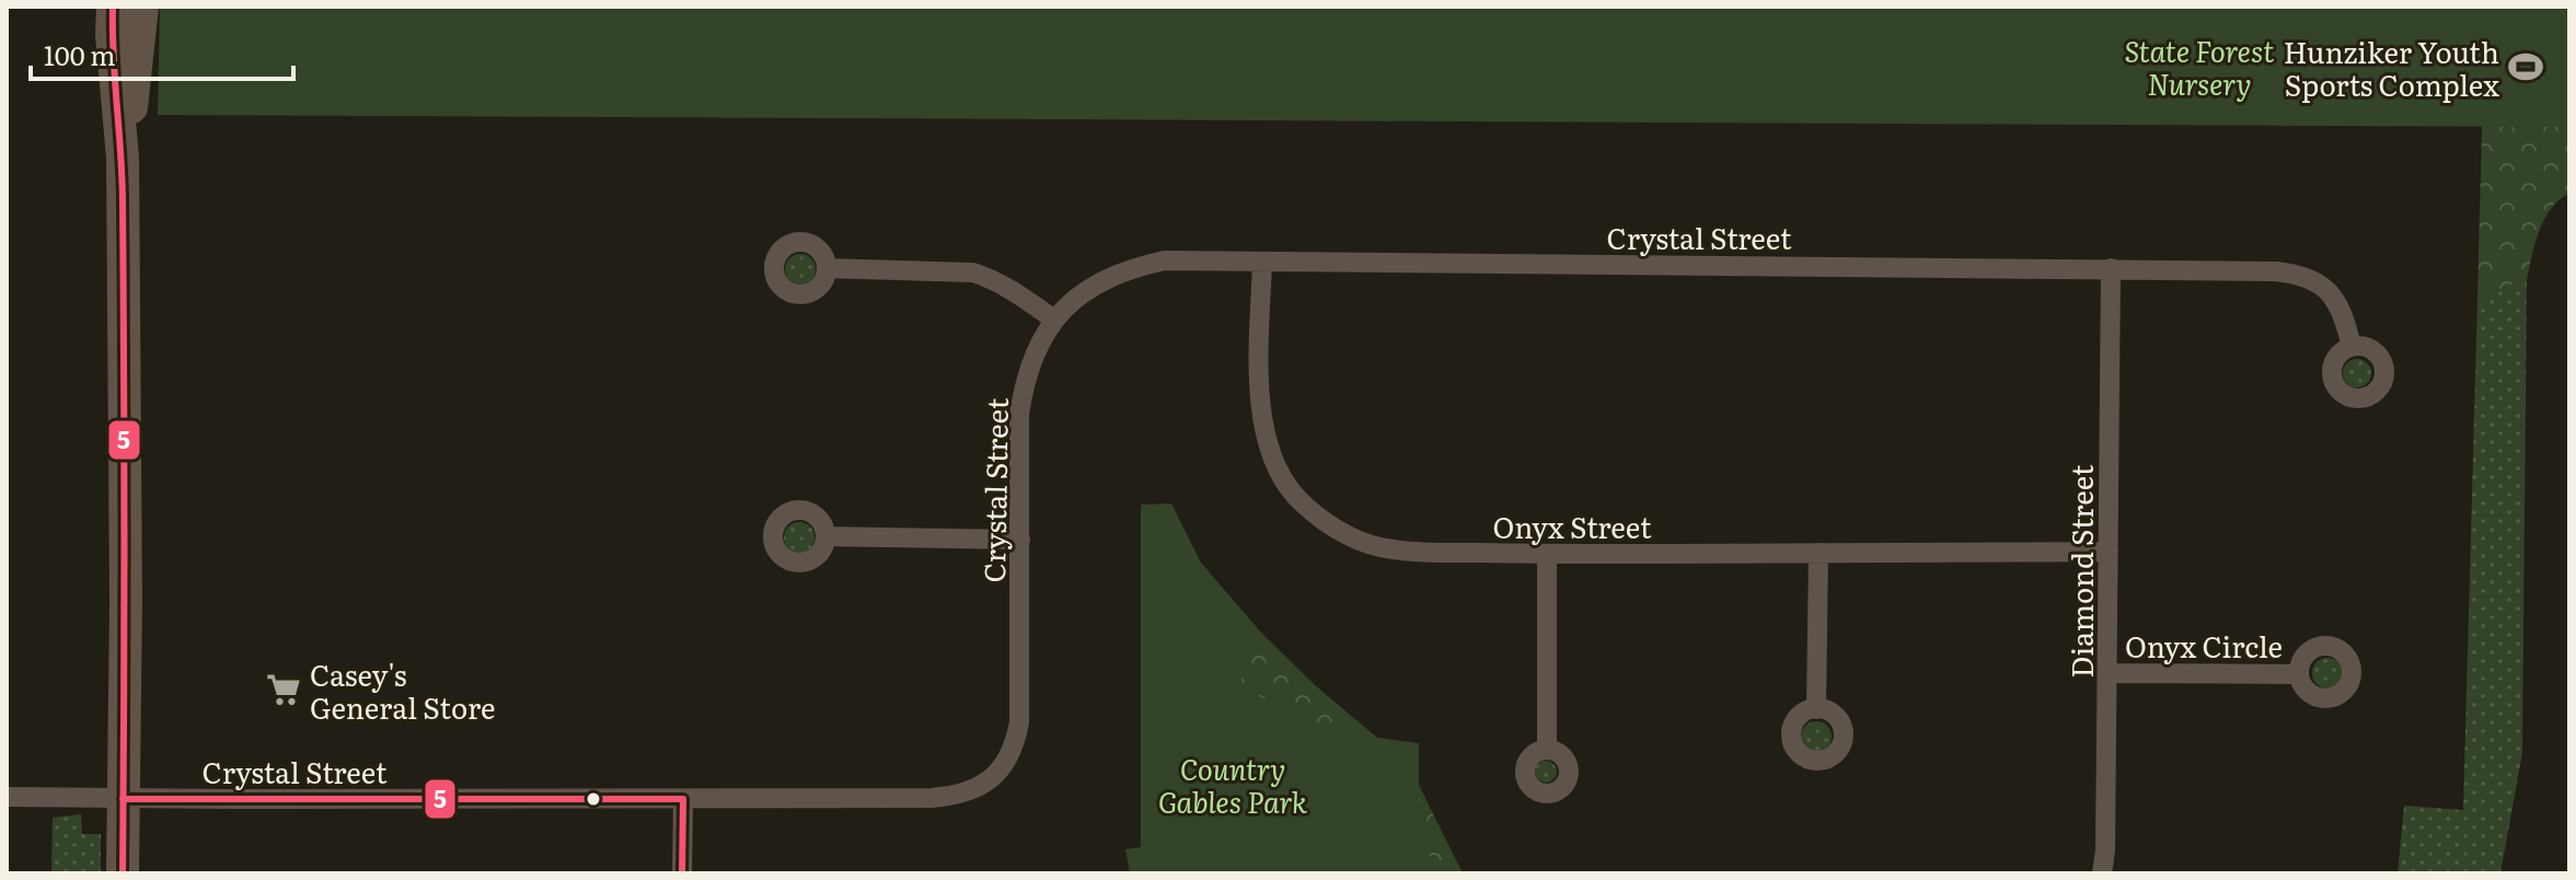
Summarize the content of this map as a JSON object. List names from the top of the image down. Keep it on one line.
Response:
{"streets":{"street":["Crystal Street","Onyx Street","Diamond Street","Onyx Circle"]},"crossings":[["Crystal Street","Onyx Street"],["Crystal Street","Diamond Street"],["Onyx Street","Diamond Street"],["Diamond Street","Onyx Circle"]],"parks":["State Forest Nursery","Country Gables Park"],"places":{"sports":["Hunziker Youth Sports Complex"],"supermarket":["Casey's General Store"]},"lines":["transit line 5"],"scale_bar":"100 m"}
